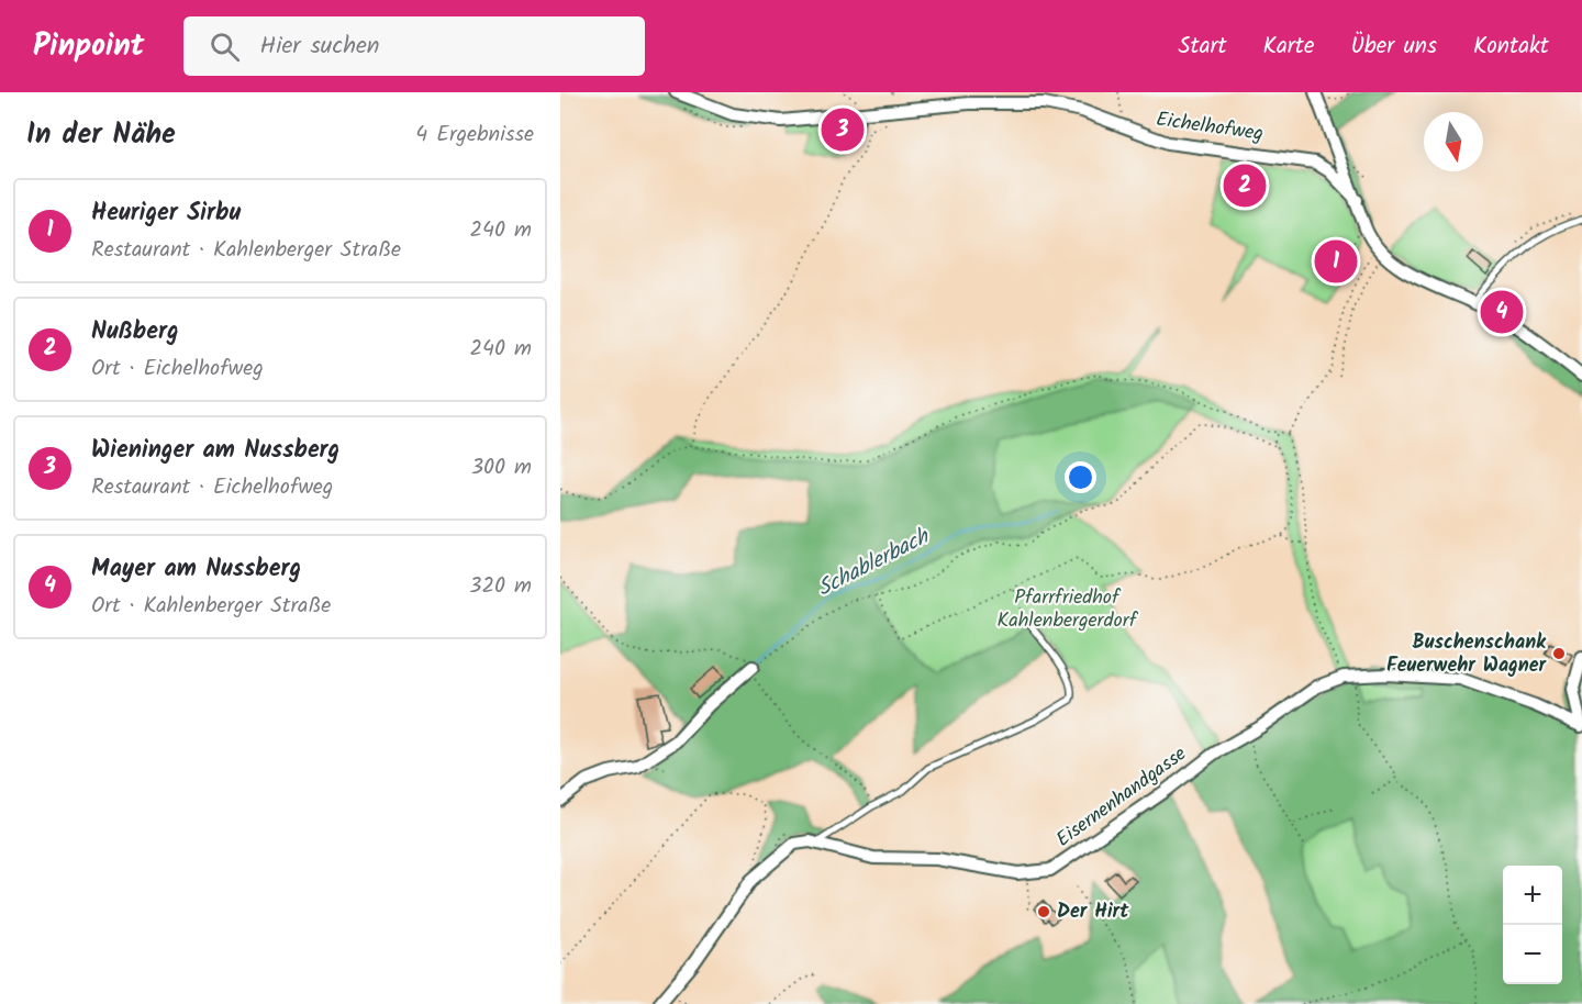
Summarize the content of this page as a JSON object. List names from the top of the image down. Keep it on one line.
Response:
{"streets":{"street":["Eichelhofweg","Eisernenhandgasse"]},"water":["Schablerbach"],"parks":["Pfarrfriedhof Kahlenbergerdorf"],"places":["Buschenschank Feuerwehr Wagner","Der Hirt"],"north":"bottom","page":{"header":"Pinpoint","search":"Hier suchen","nav":["Start","Karte","Über uns","Kontakt"],"heading":["In der Nähe","4 Ergebnisse"],"pins":["3","2","1","4"],"list":[{"mark":"1","name":"Heuriger Sirbu","note":"Restaurant · Kahlenberger Straße","value":"240 m"},{"mark":"2","name":"Nußberg","note":"Ort · Eichelhofweg","value":"240 m"},{"mark":"3","name":"Wieninger am Nussberg","note":"Restaurant · Eichelhofweg","value":"300 m"},{"mark":"4","name":"Mayer am Nussberg","note":"Ort · Kahlenberger Straße","value":"320 m"}],"map_buttons":["+","−"]}}
